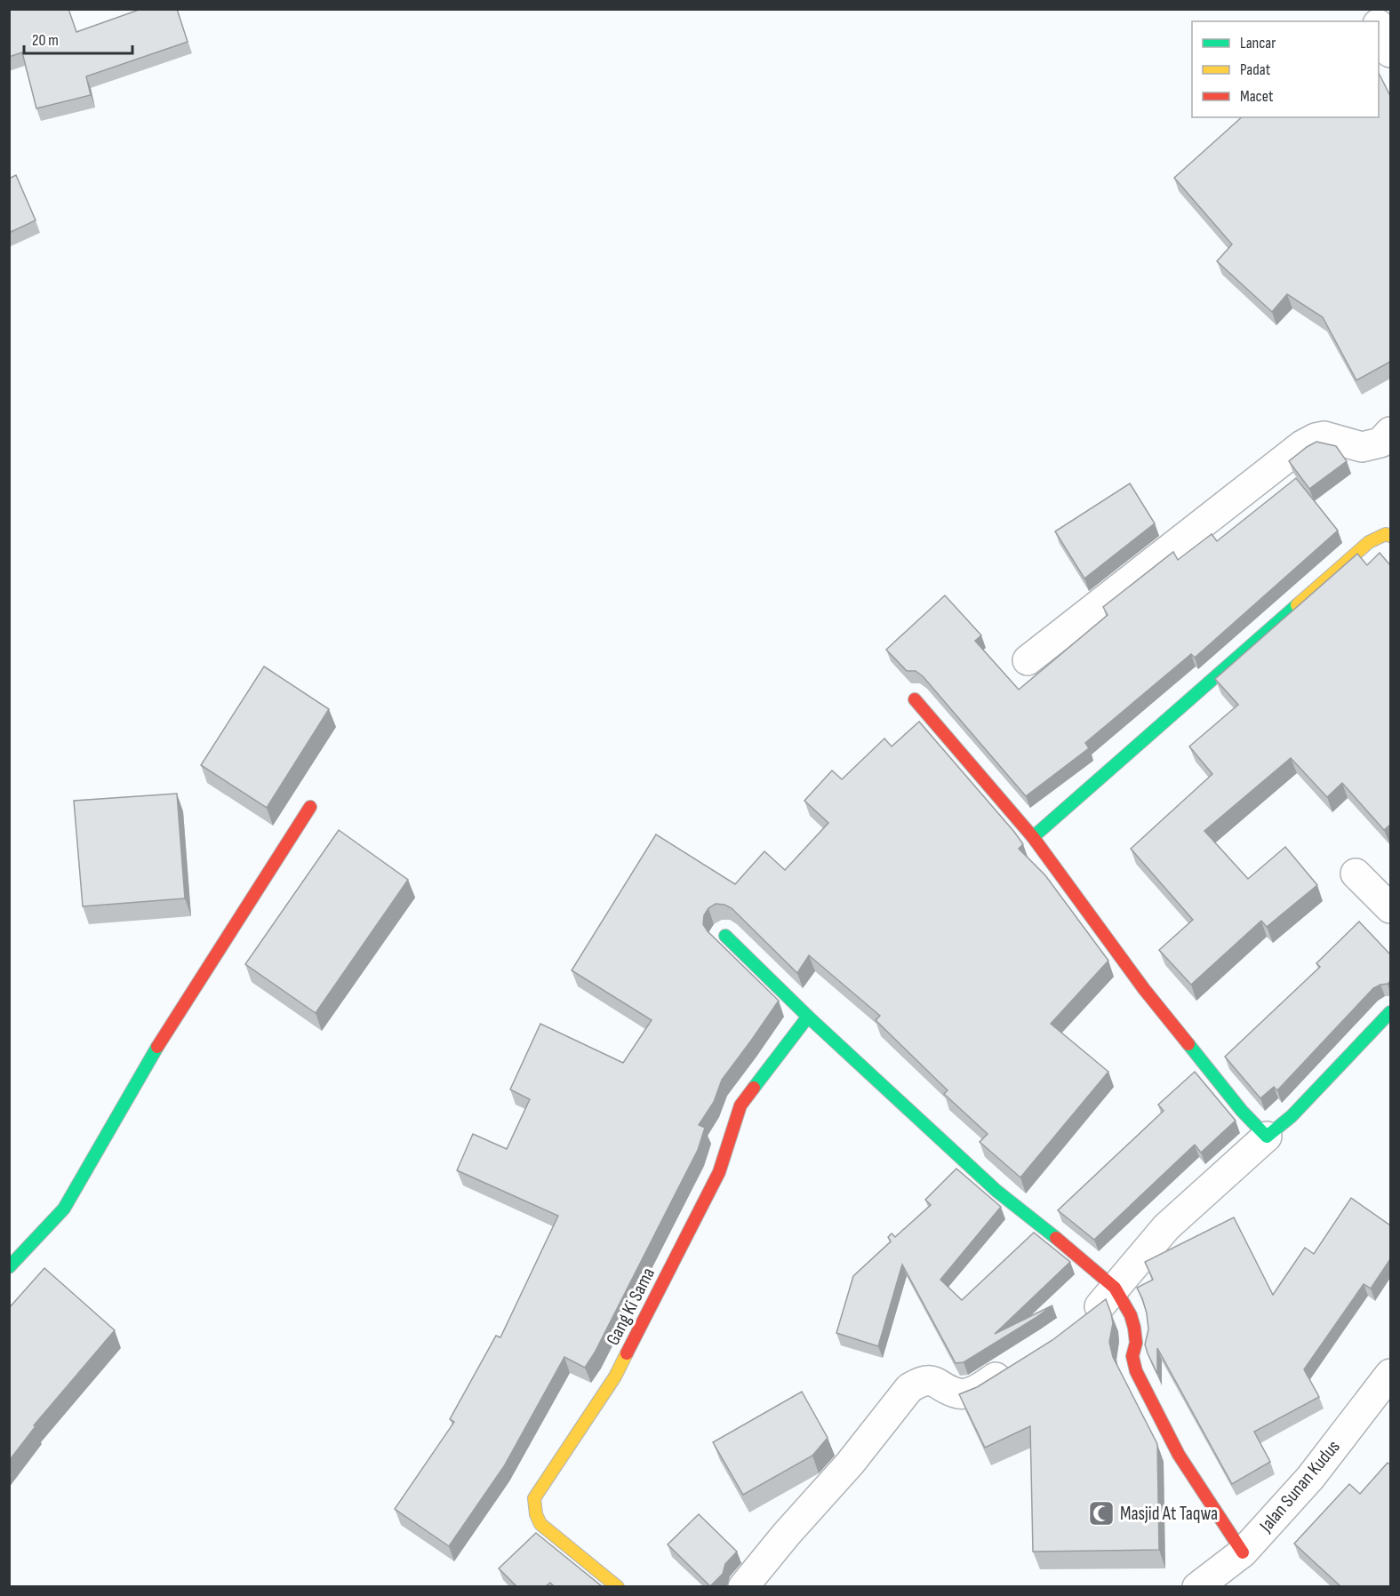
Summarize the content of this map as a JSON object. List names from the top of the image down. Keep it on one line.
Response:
{"streets":{"street":["Gang Ki Sama","Jalan Sunan Kudus"]},"places":{"mosque":["Masjid At Taqwa"]},"legend":["Lancar","Padat","Macet"],"scale_bar":"20 m"}
